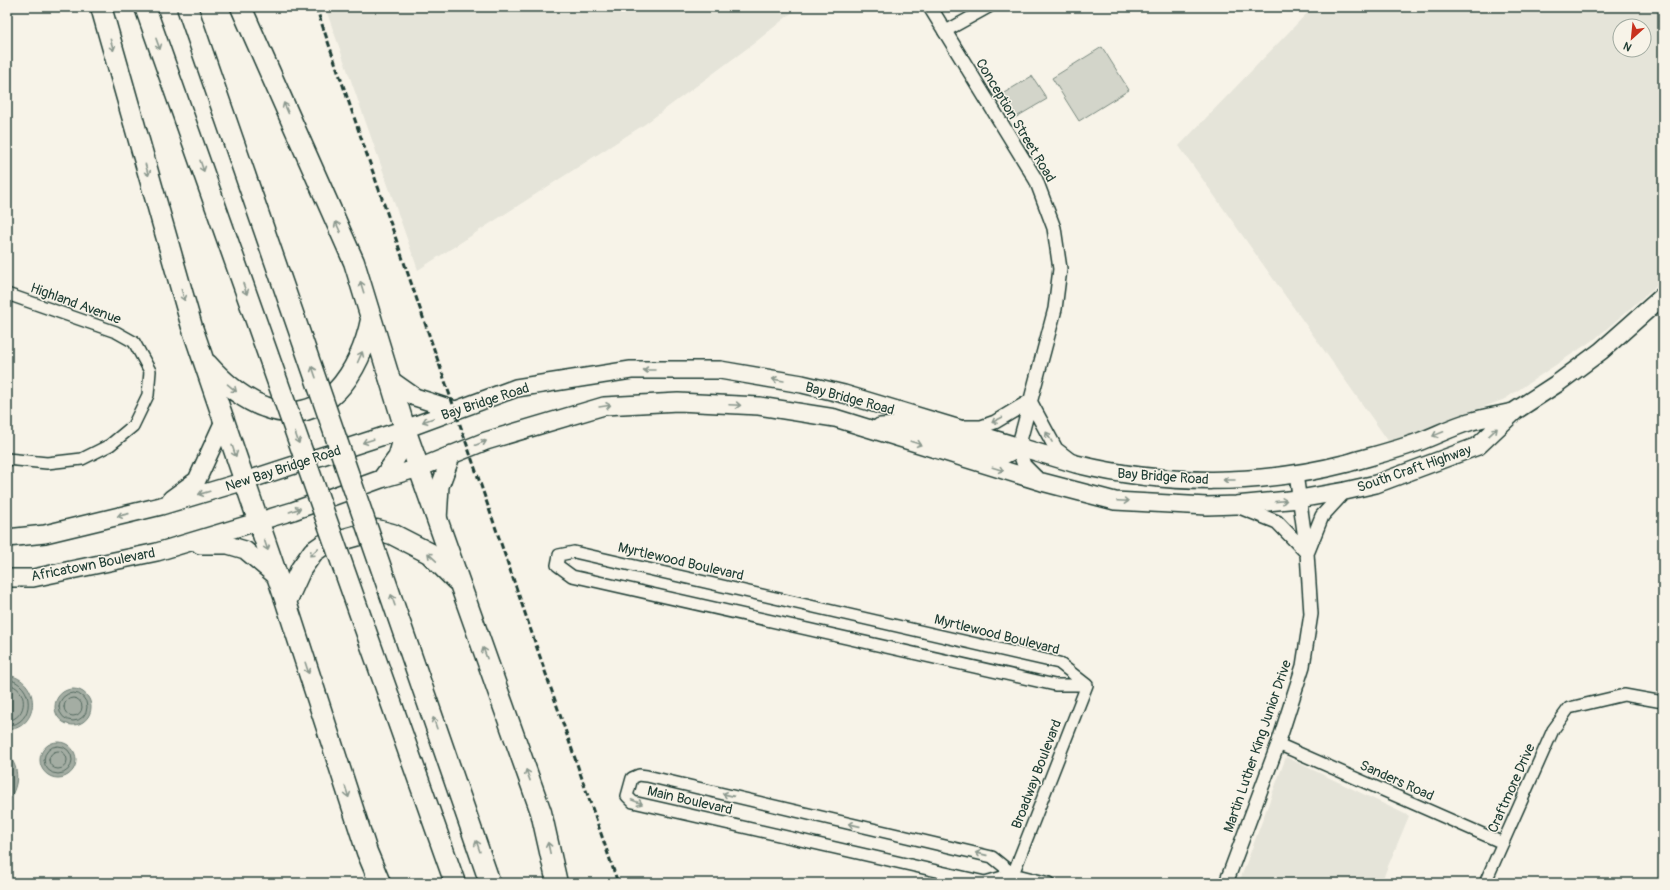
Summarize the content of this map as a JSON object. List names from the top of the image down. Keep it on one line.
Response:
{"streets":{"main road":["Bay Bridge Road","New Bay Bridge Road","South Craft Highway","Africatown Boulevard"],"street":["Conception Street Road","Highland Avenue","Myrtlewood Boulevard","Martin Luther King Junior Drive","Broadway Boulevard","Sanders Road","Craftmore Drive","Main Boulevard"]},"crossings":[["Conception Street Road","Bay Bridge Road"],["Bay Bridge Road","New Bay Bridge Road"],["Bay Bridge Road","South Craft Highway"],["Bay Bridge Road","Africatown Boulevard"],["Bay Bridge Road","Martin Luther King Junior Drive"],["South Craft Highway","Martin Luther King Junior Drive"],["Myrtlewood Boulevard","Broadway Boulevard"],["Martin Luther King Junior Drive","Sanders Road"],["Broadway Boulevard","Main Boulevard"],["Sanders Road","Craftmore Drive"]],"one_way":["New Bay Bridge Road"],"north":"bottom left"}
